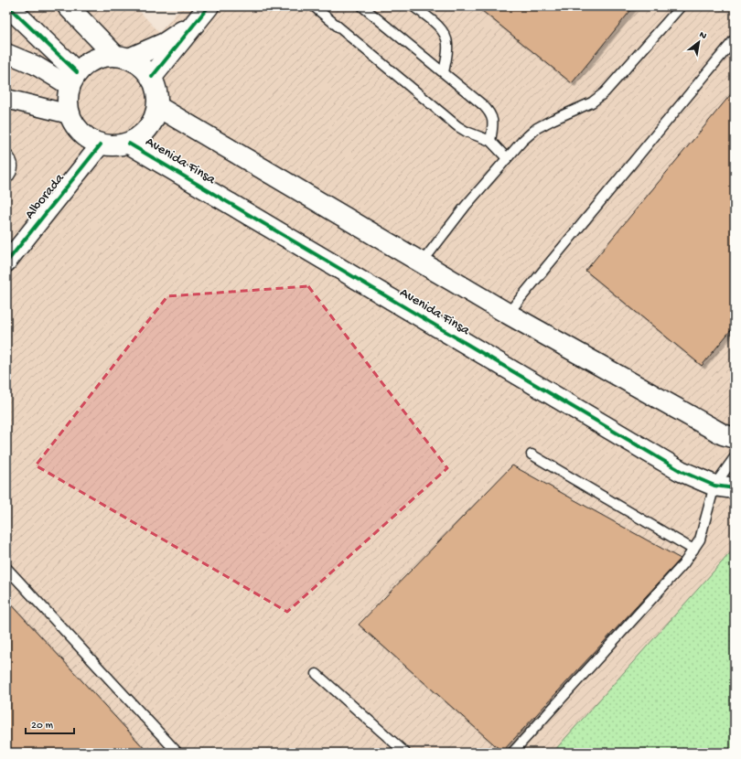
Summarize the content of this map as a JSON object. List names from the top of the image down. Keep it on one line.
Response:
{"streets":{"street":["Avenida Finsa","Alborada"]},"crossings":[["Avenida Finsa","Alborada"]],"scale_bar":"20 m","north":"top right"}
